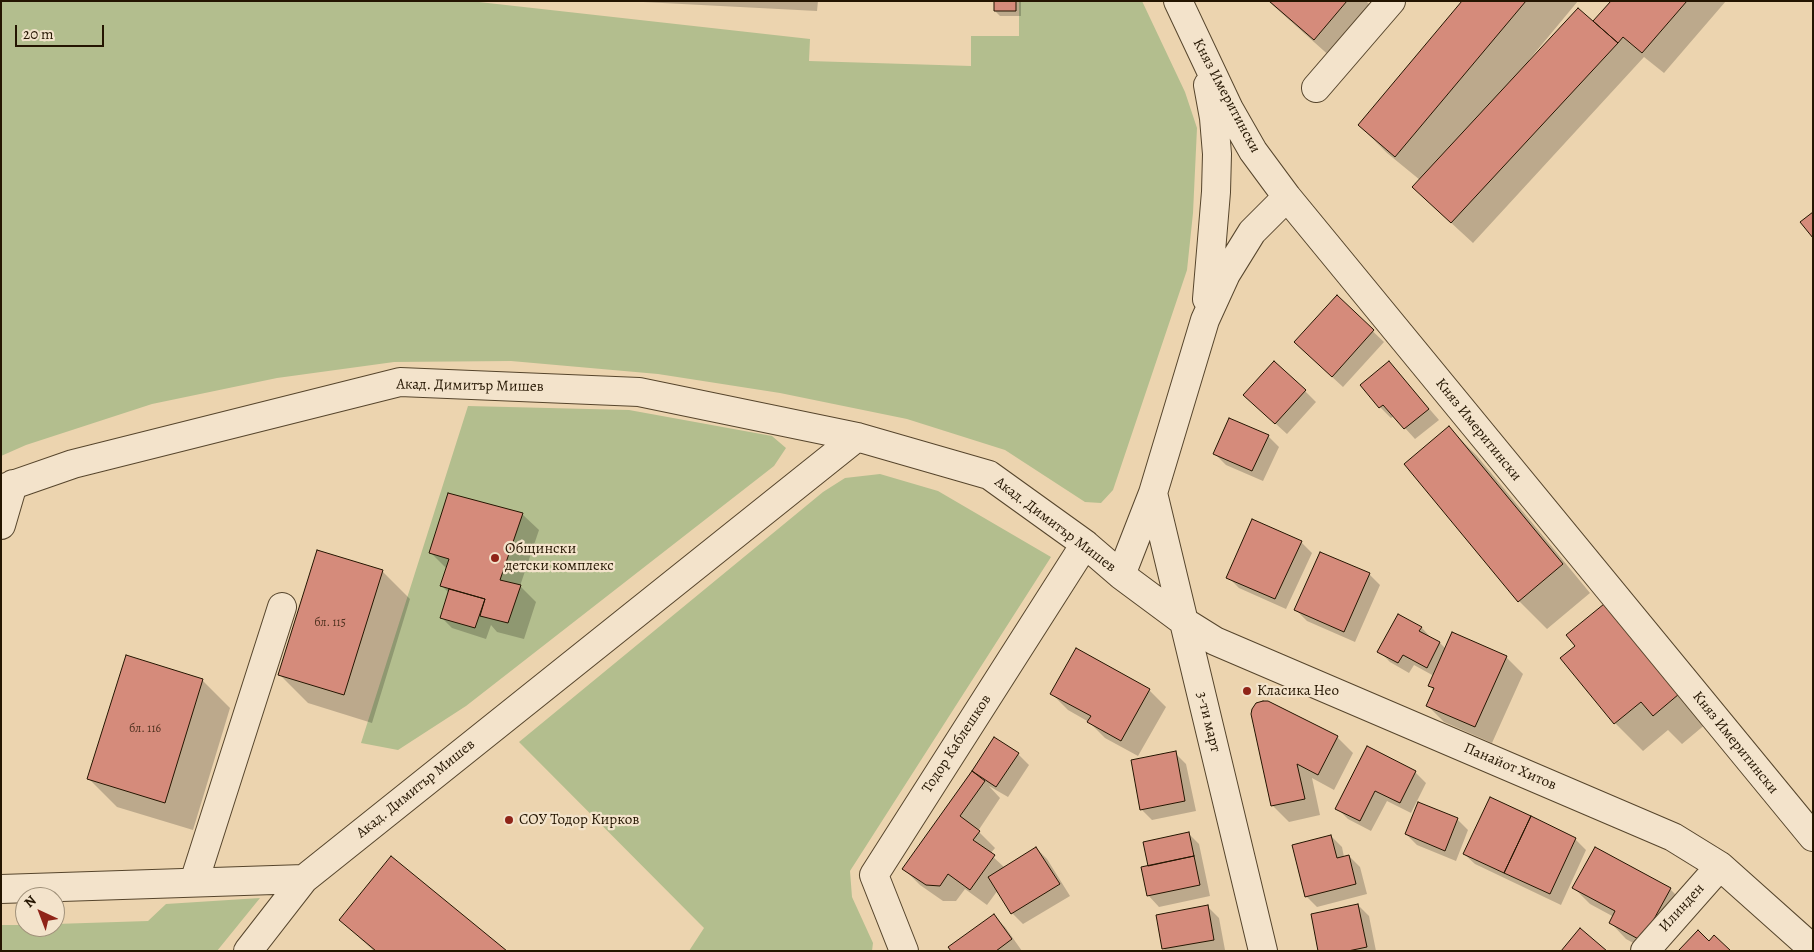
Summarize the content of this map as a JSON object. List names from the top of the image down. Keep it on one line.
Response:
{"streets":{"street":["Княз Имеритински","Акад. Димитър Мишев","3-ти март","Тодор Каблешков","Панайот Хитов","Илинден"]},"crossings":[["Акад. Димитър Мишев","3-ти март"],["Акад. Димитър Мишев","Тодор Каблешков"],["Акад. Димитър Мишев","Панайот Хитов"],["3-ти март","Панайот Хитов"],["Панайот Хитов","Илинден"]],"places":["Общински детски комплекс","Класика Нео","СОУ Тодор Кирков"],"house_numbers":["бл. 115","бл. 116"],"scale_bar":"20 m","north":"top left"}
